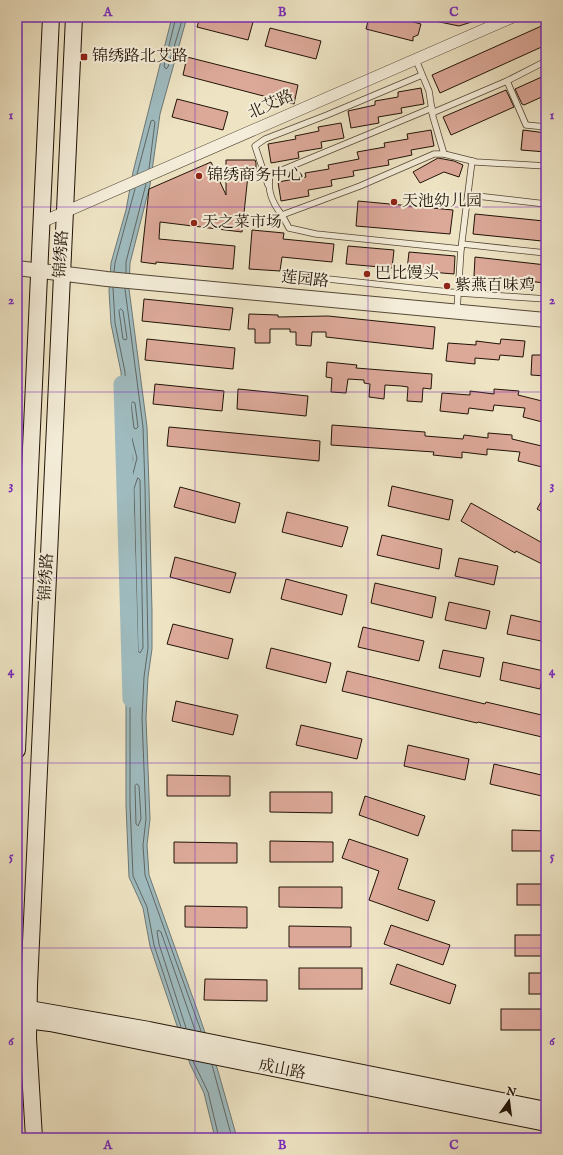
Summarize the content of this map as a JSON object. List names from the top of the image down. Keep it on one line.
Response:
{"streets":{"main road":["锦绣路","成山路"],"street":["北艾路","莲园路"]},"crossings":[["北艾路","锦绣路"],["锦绣路","莲园路"],["锦绣路","成山路"]],"places":{"transit":["锦绣路北艾路"],"other":["锦绣商务中心","天池幼儿园","天之菜市场","巴比馒头","紫燕百味鸡"]},"north":"top","grid":{"columns":["A","B","C"],"rows":["1","2","3","4","5","6"]}}
